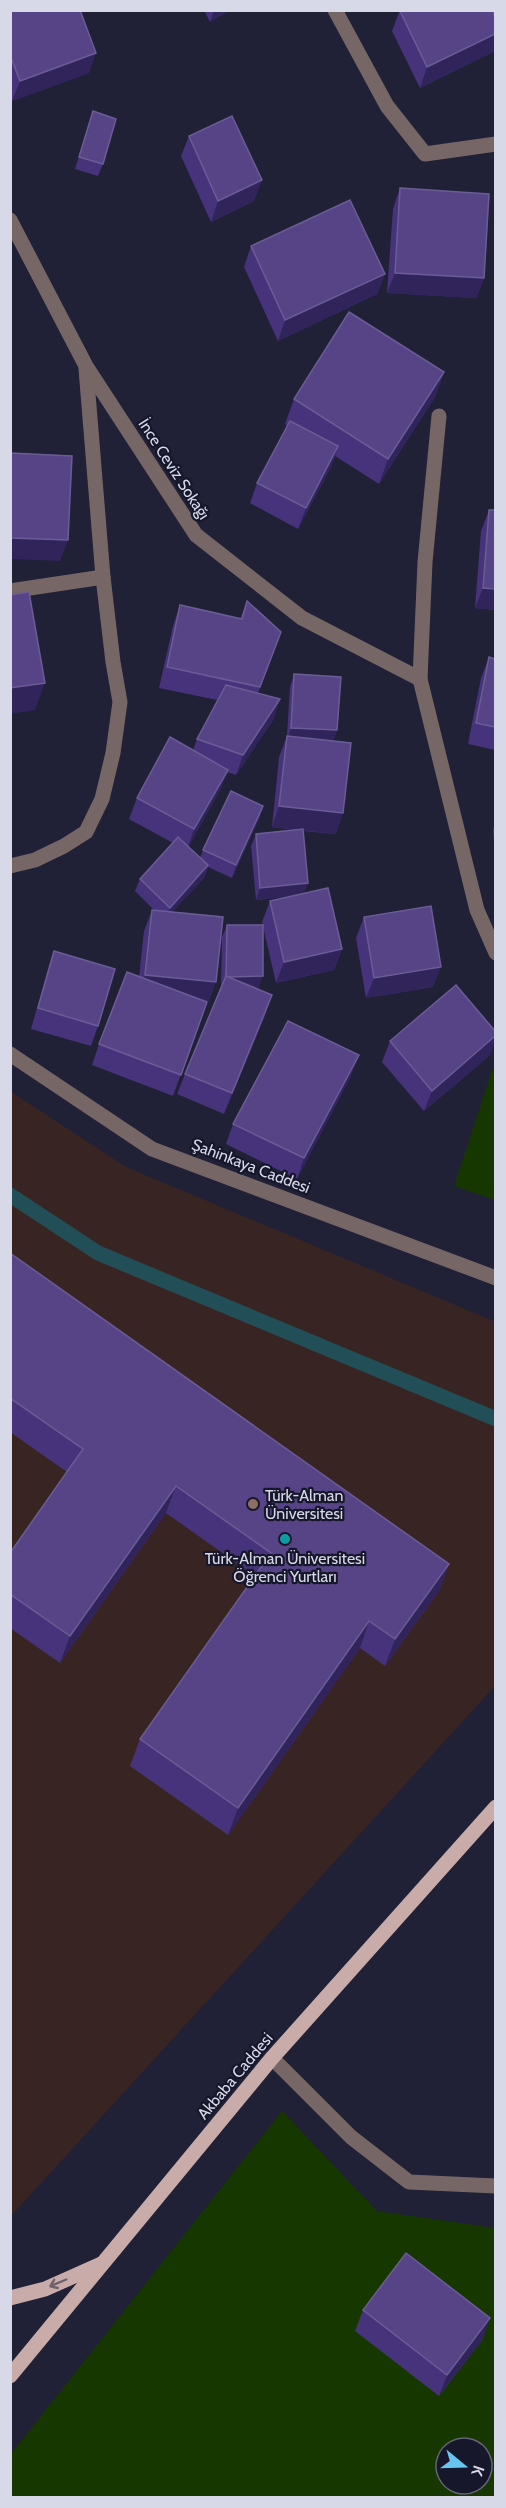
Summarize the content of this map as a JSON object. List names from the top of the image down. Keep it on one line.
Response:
{"streets":{"main road":["Akbaba Caddesi"],"street":["İnce Ceviz Sokağı","Şahinkaya Caddesi"]},"places":["Türk-Alman Üniversitesi","Türk-Alman Üniversitesi Öğrenci Yurtları"],"north":"right"}
